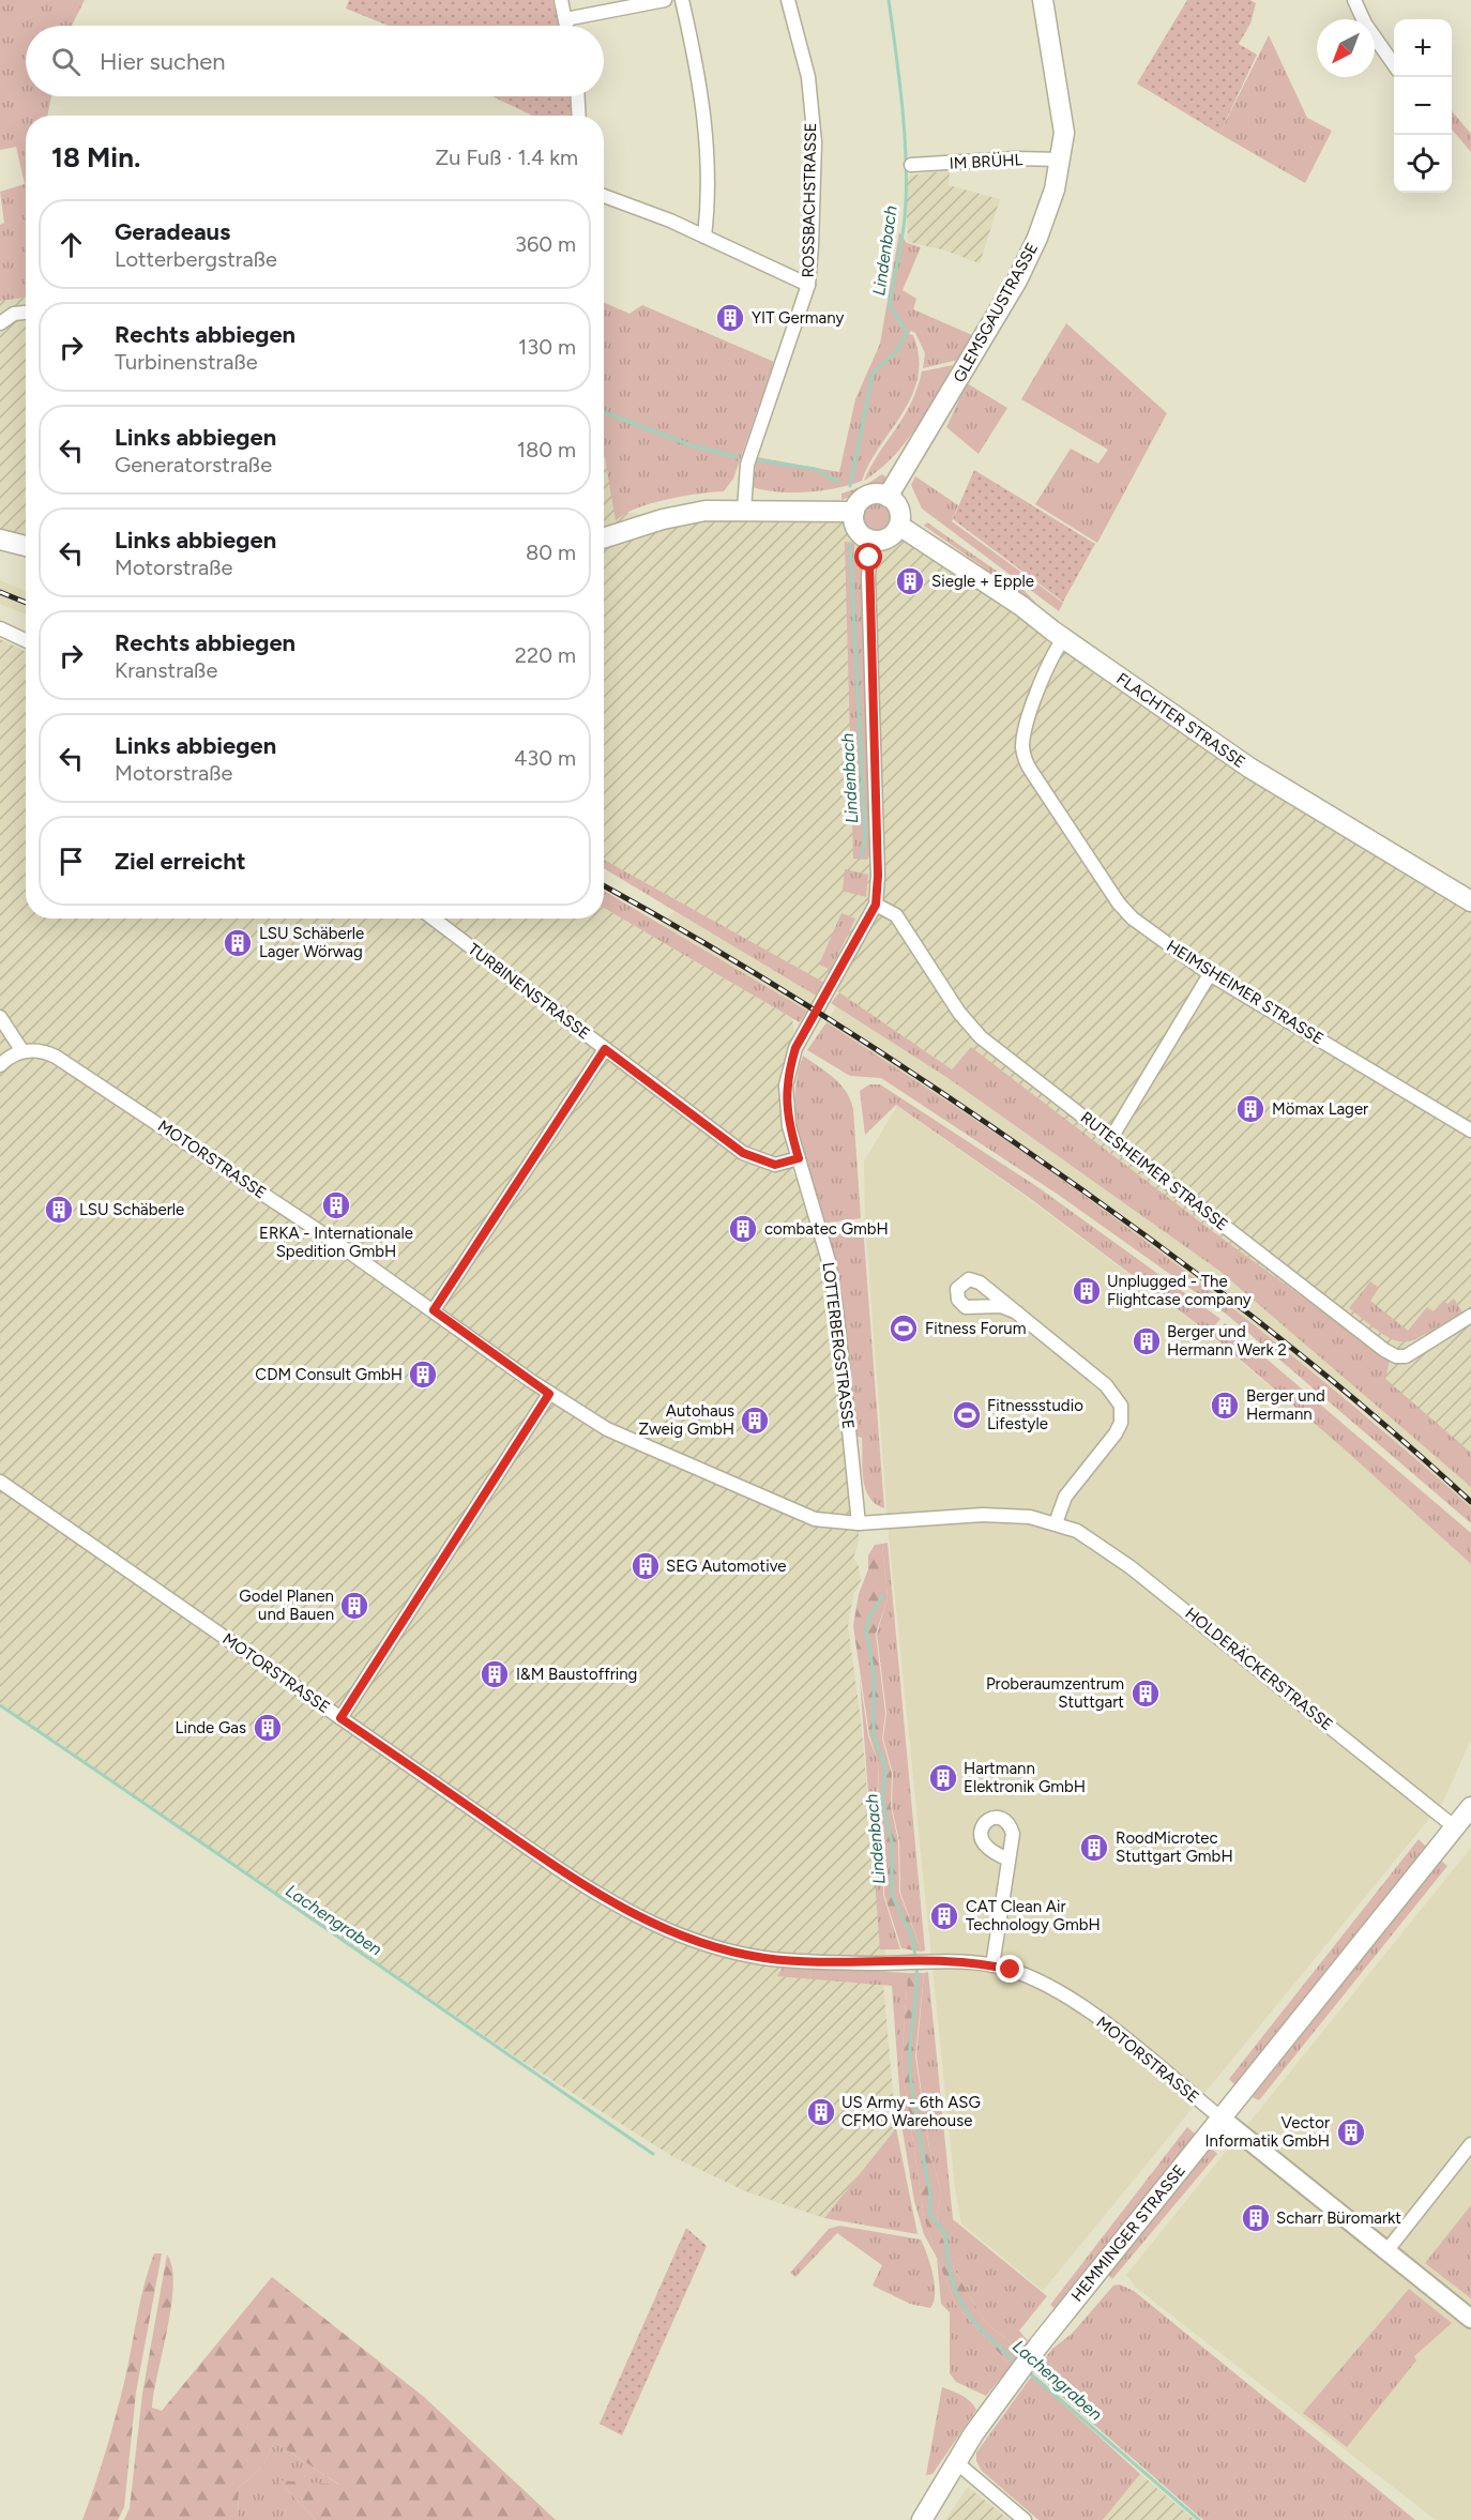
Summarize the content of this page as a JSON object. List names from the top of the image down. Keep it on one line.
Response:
{"streets":{"main road":["GLEMSGAUSTRASSE","FLACHTER STRASSE","HEMMINGER STRASSE"],"street":["IM BRÜHL","ROSSBACHSTRASSE","TURBINENSTRASSE","HEIMSHEIMER STRASSE","MOTORSTRASSE","RUTESHEIMER STRASSE","LOTTERBERGSTRASSE","HOLDERÄCKERSTRASSE"]},"crossings":[["IM BRÜHL","GLEMSGAUSTRASSE"],["GLEMSGAUSTRASSE","FLACHTER STRASSE"],["GLEMSGAUSTRASSE","LOTTERBERGSTRASSE"],["FLACHTER STRASSE","HEIMSHEIMER STRASSE"],["FLACHTER STRASSE","LOTTERBERGSTRASSE"],["TURBINENSTRASSE","LOTTERBERGSTRASSE"],["MOTORSTRASSE","LOTTERBERGSTRASSE"],["MOTORSTRASSE","HOLDERÄCKERSTRASSE"],["MOTORSTRASSE","HEMMINGER STRASSE"],["RUTESHEIMER STRASSE","LOTTERBERGSTRASSE"],["LOTTERBERGSTRASSE","HOLDERÄCKERSTRASSE"],["HOLDERÄCKERSTRASSE","HEMMINGER STRASSE"]],"water":["Lindenbach","Lachengraben"],"places":{"building":["YIT Germany","Siegle + Epple","LSU Schäberle Lager Wörwag","Mömax Lager","ERKA - Internationale Spedition GmbH","LSU Schäberle","combatec GmbH","Unplugged - The Flightcase company","Berger und Hermann Werk 2","CDM Consult GmbH","Berger und Hermann","Autohaus Zweig GmbH","SEG Automotive","Godel Planen und Bauen","I&M Baustoffring","Proberaumzentrum Stuttgart","Linde Gas","Hartmann Elektronik GmbH","RoodMicrotec Stuttgart GmbH","CAT Clean Air Technology GmbH","US Army - 6th ASG CFMO Warehouse","Vector Informatik GmbH","Scharr Büromarkt"],"sports":["Fitness Forum","Fitnessstudio Lifestyle"]},"north":"bottom left","page":{"map_buttons":["+","−"],"search":"Hier suchen","heading":["18 Min.","Zu Fuß · 1.4 km"],"list":[["Geradeaus","Lotterbergstraße","360 m"],["Rechts abbiegen","Turbinenstraße","130 m"],["Links abbiegen","Generatorstraße","180 m"],["Links abbiegen","Motorstraße","80 m"],["Rechts abbiegen","Kranstraße","220 m"],["Links abbiegen","Motorstraße","430 m"],"Ziel erreicht"]}}
